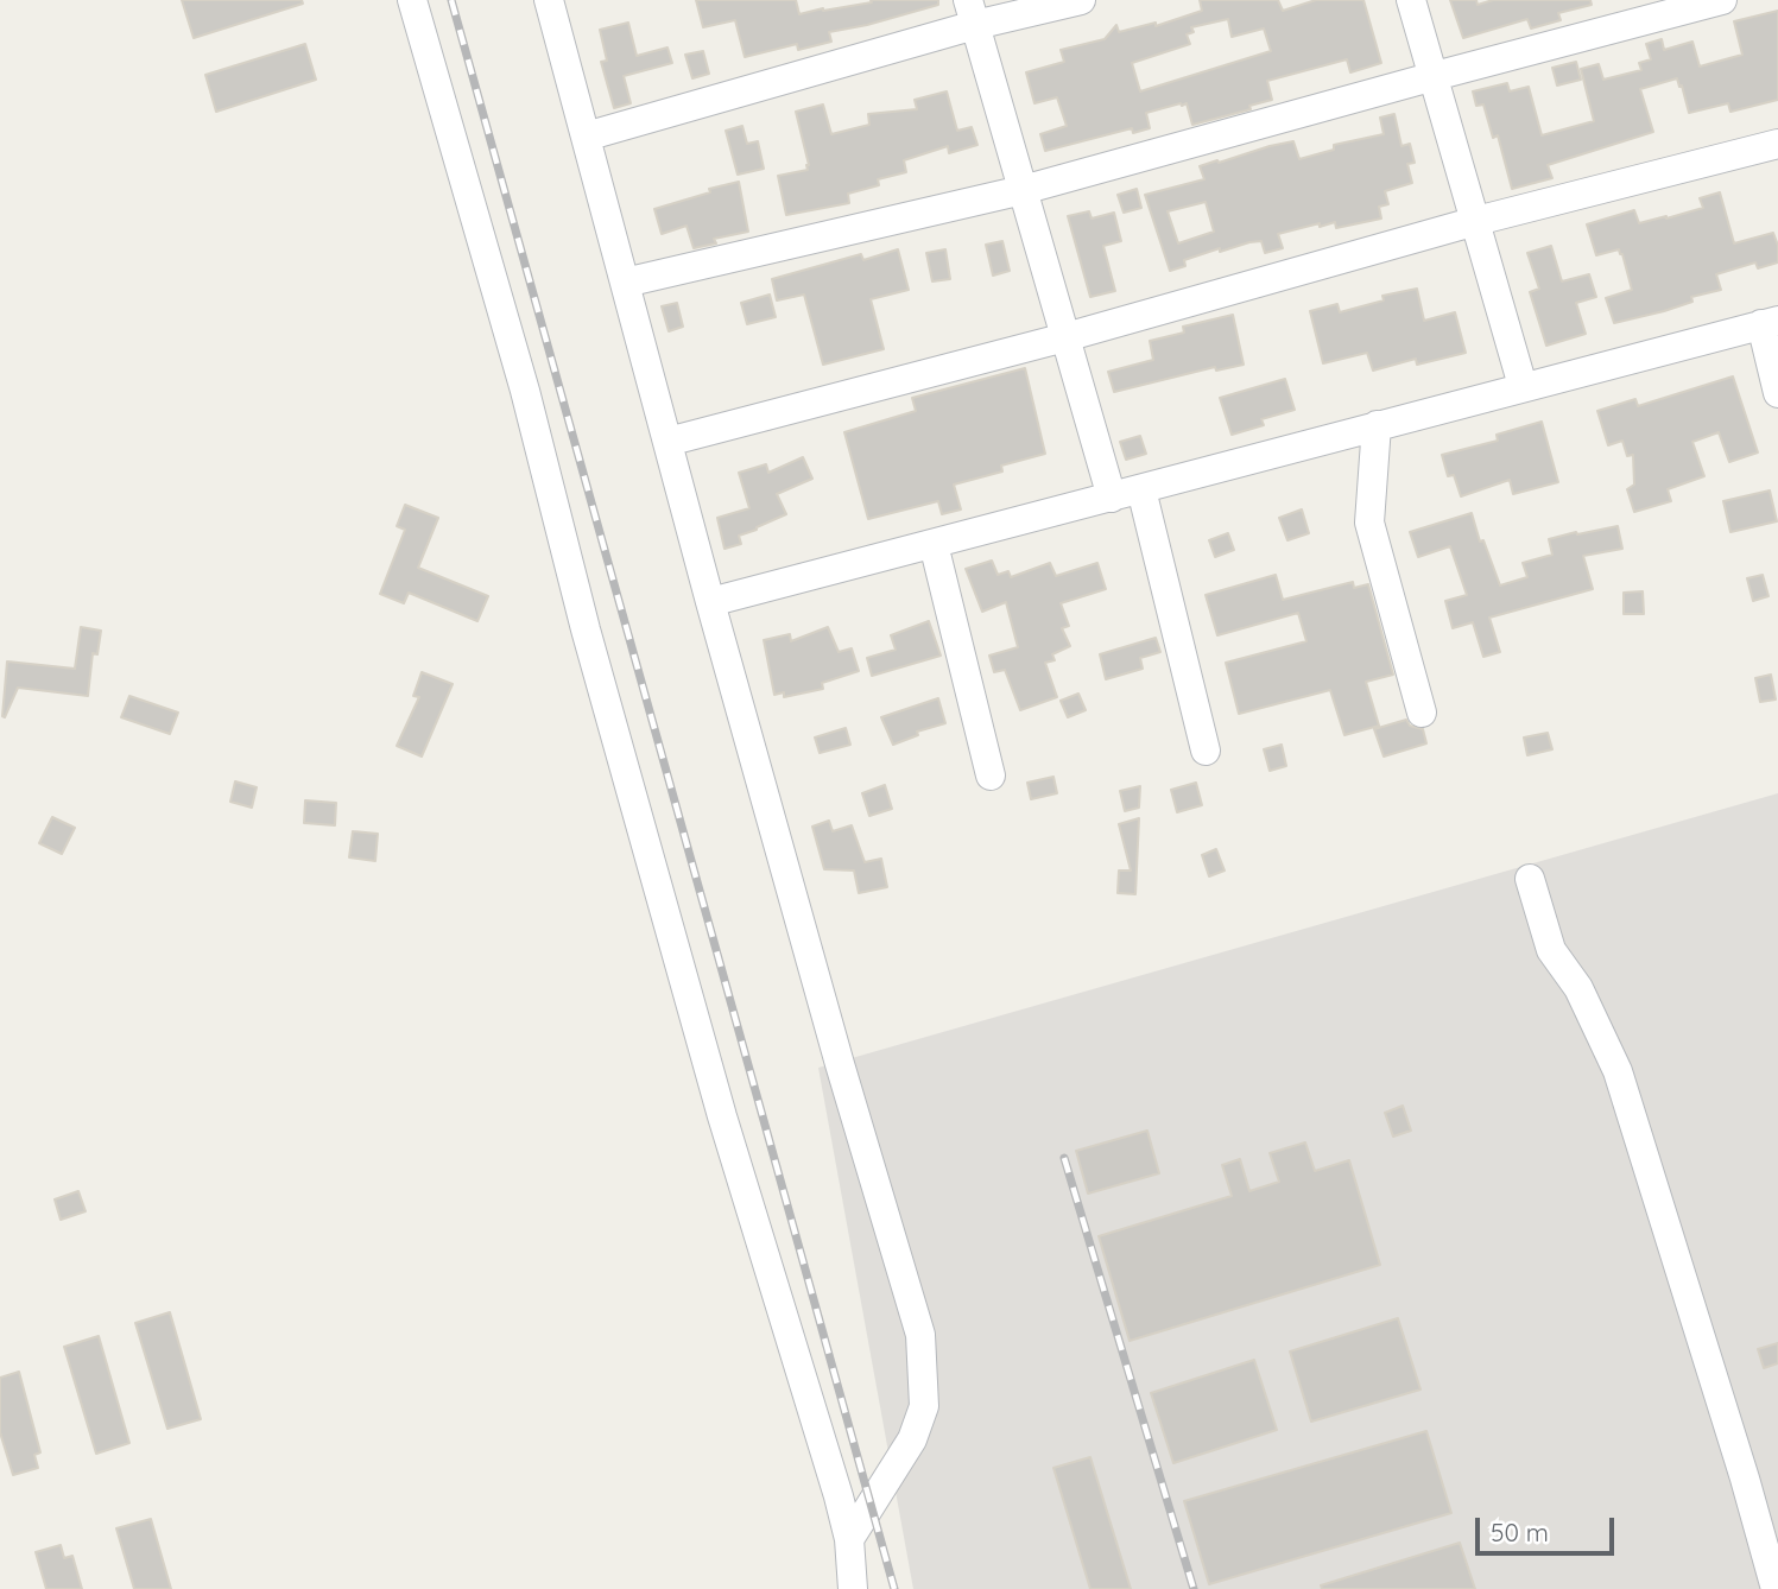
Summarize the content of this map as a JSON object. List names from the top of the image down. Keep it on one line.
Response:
{"scale_bar":"50 m"}
